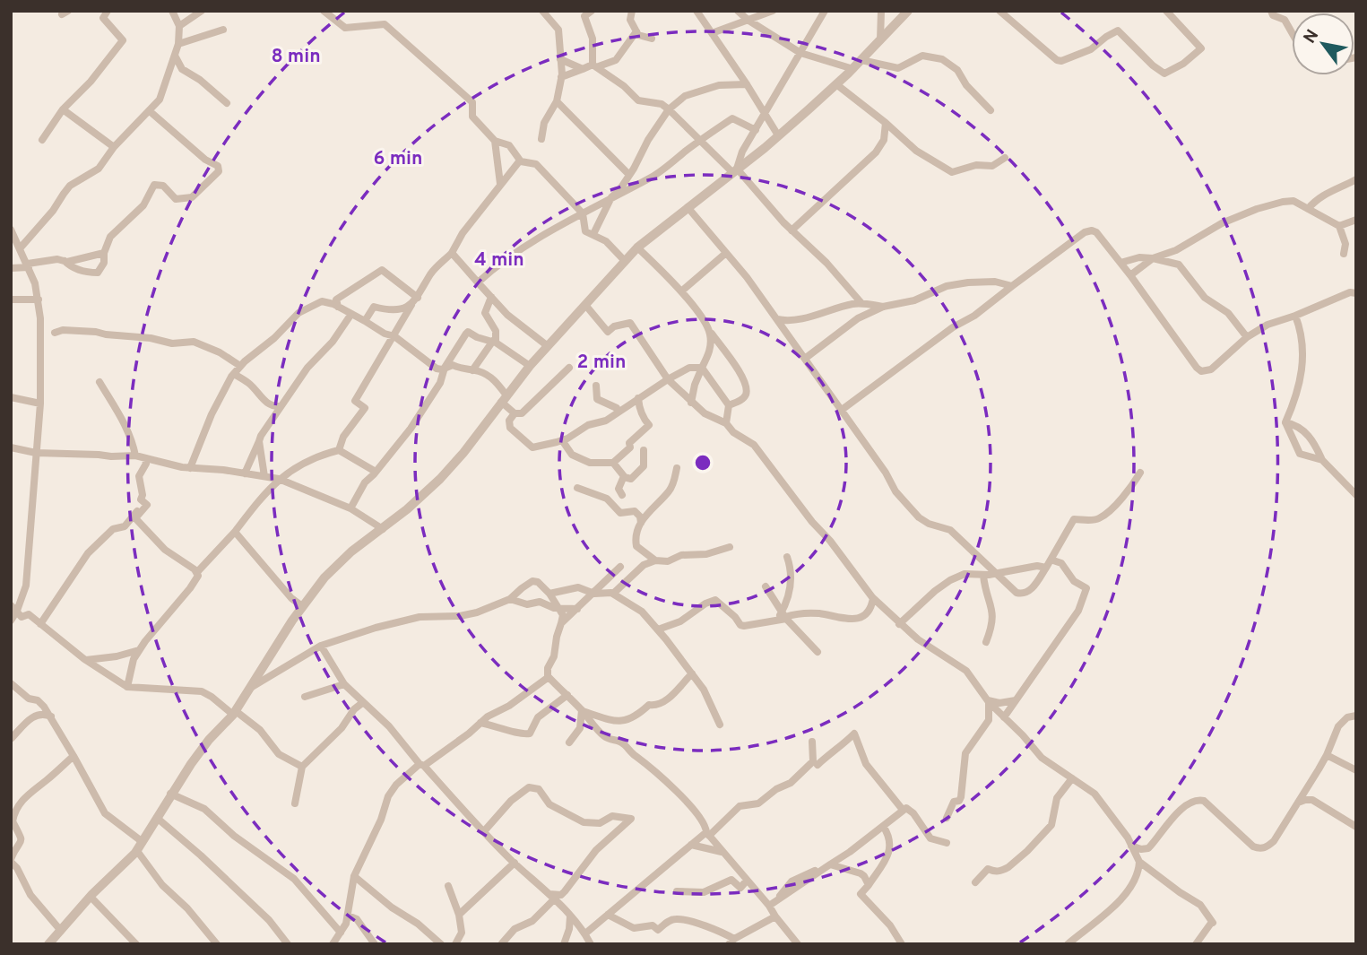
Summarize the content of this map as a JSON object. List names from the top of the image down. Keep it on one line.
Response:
{"north":"top left","rings":["8 min","6 min","4 min","2 min"]}
